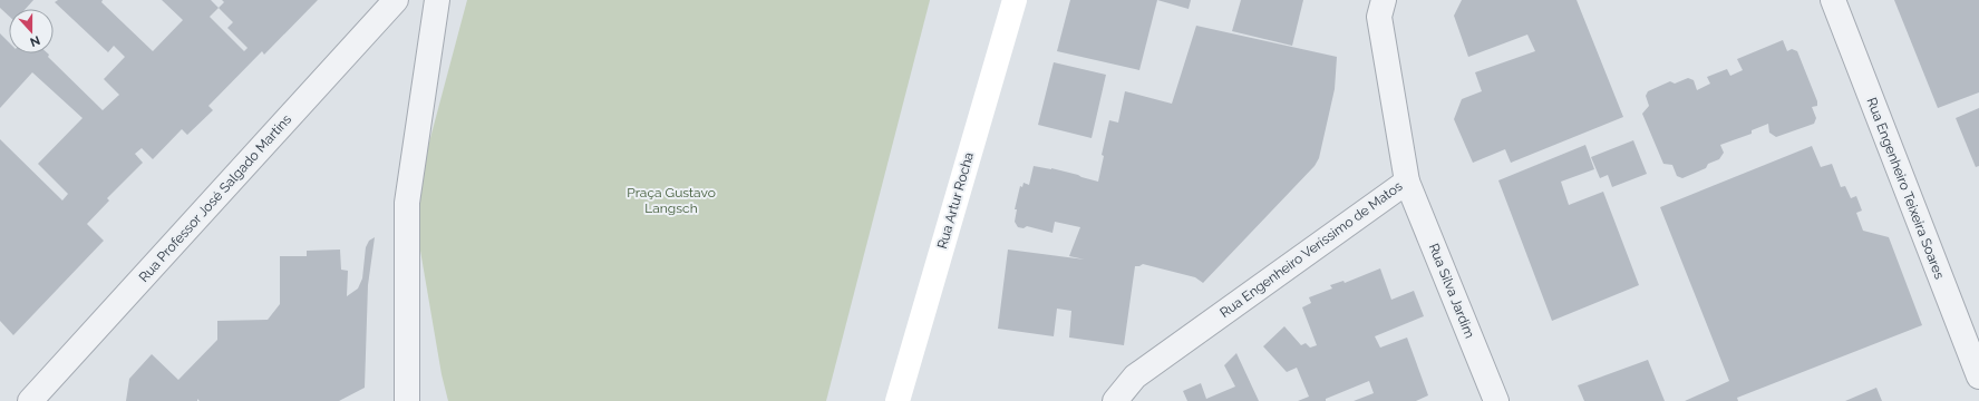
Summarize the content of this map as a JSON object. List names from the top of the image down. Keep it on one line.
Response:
{"streets":{"street":["Rua Engenheiro Teixeira Soares","Rua Professor José Salgado Martins","Rua Artur Rocha","Rua Engenheiro Veríssimo de Matos","Rua Silva Jardim"]},"crossings":[["Rua Engenheiro Veríssimo de Matos","Rua Silva Jardim"]],"parks":["Praça Gustavo Langsch"],"north":"bottom"}
